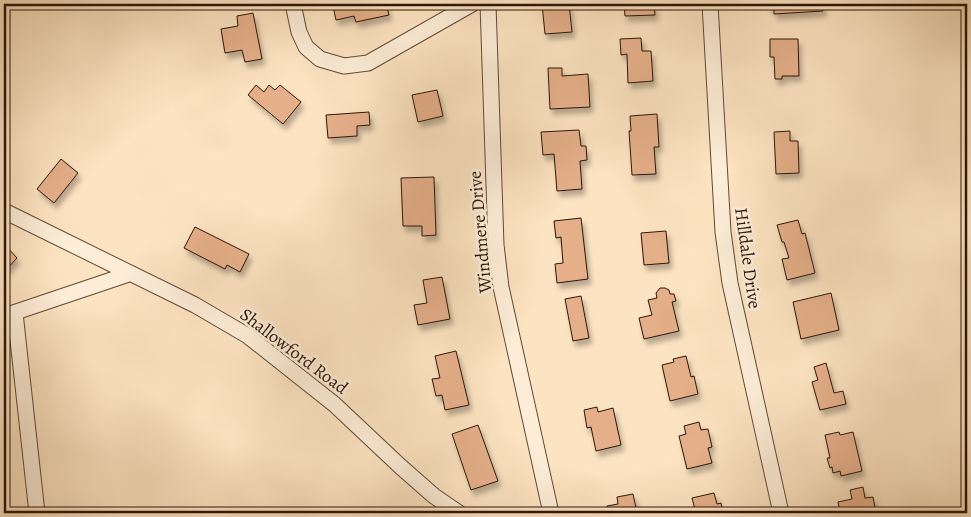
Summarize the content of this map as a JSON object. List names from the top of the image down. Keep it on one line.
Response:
{"streets":{"street":["Windmere Drive","Hilldale Drive","Shallowford Road"]}}
